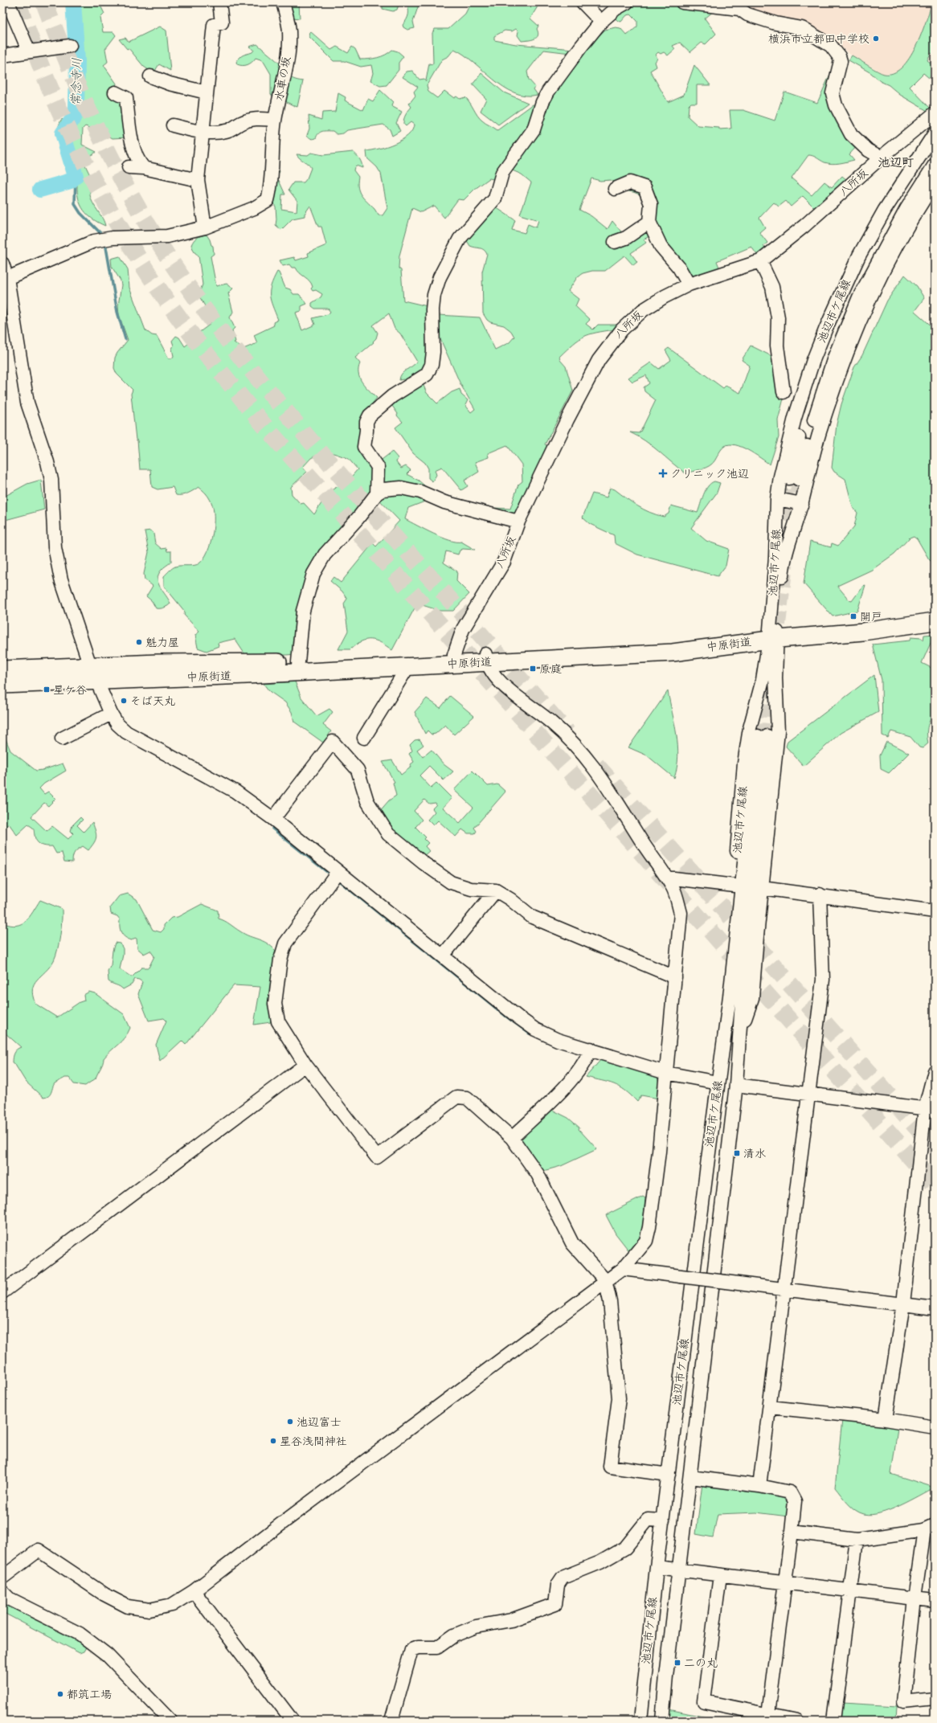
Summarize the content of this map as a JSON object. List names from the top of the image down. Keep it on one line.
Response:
{"streets":{"main road":["中原街道"],"street":["水車の坂","八所坂","池辺市ケ尾線"]},"crossings":[["八所坂","中原街道"],["池辺市ケ尾線","中原街道"]],"districts":["池辺町"],"water":["常念寺川"],"places":{"other":["横浜市立都田中学校","魁力屋","そば天丸","池辺富士","星谷浅間神社","都筑工場"],"health":["クリニック池辺"],"transit":["開戸","原庭","星ケ谷","清水","二の丸"]}}
